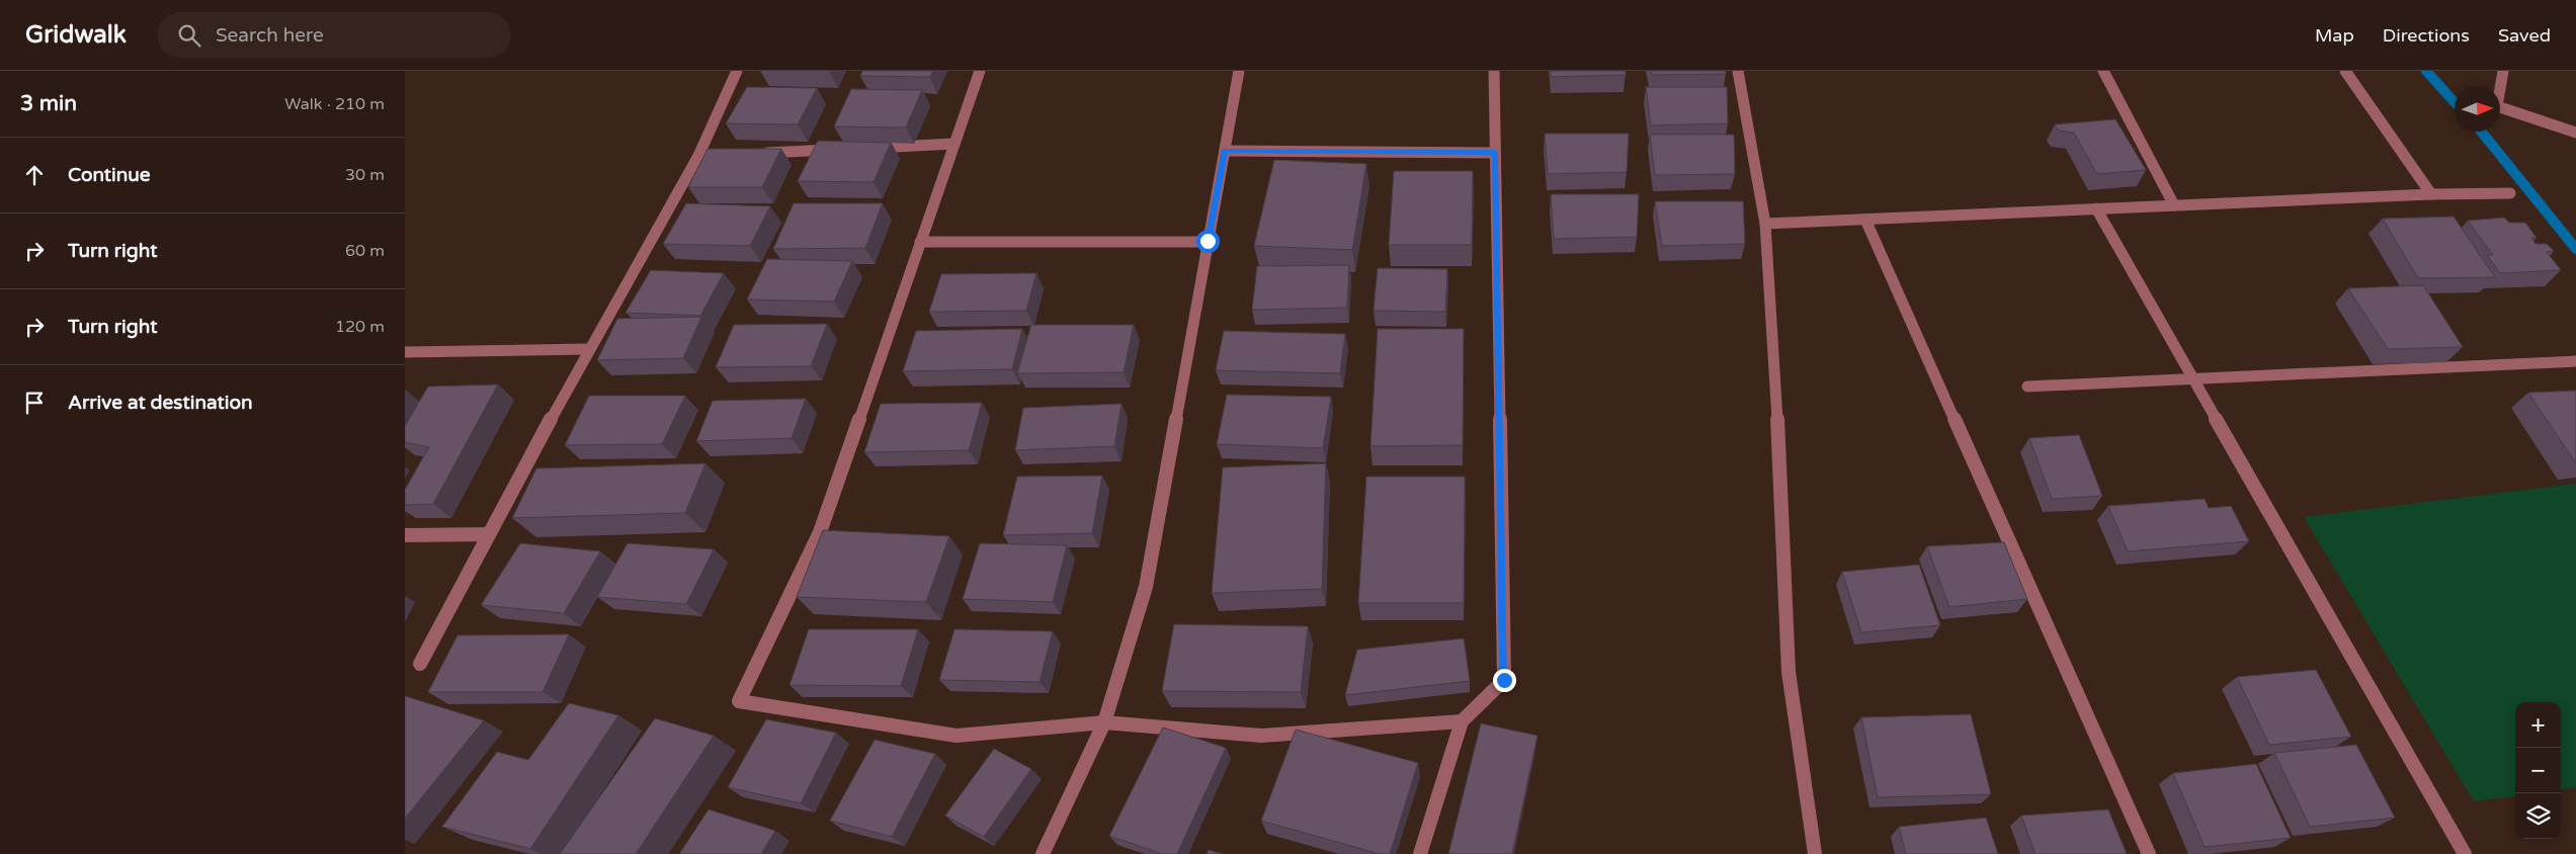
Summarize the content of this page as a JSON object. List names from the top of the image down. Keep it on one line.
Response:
{"north":"right","page":{"header":"Gridwalk","search":"Search here","nav":["Map","Directions","Saved"],"heading":["3 min","Walk · 210 m"],"list":[["Continue","30 m"],["Turn right","60 m"],["Turn right","120 m"],"Arrive at destination"],"map_buttons":["+","−"]}}
